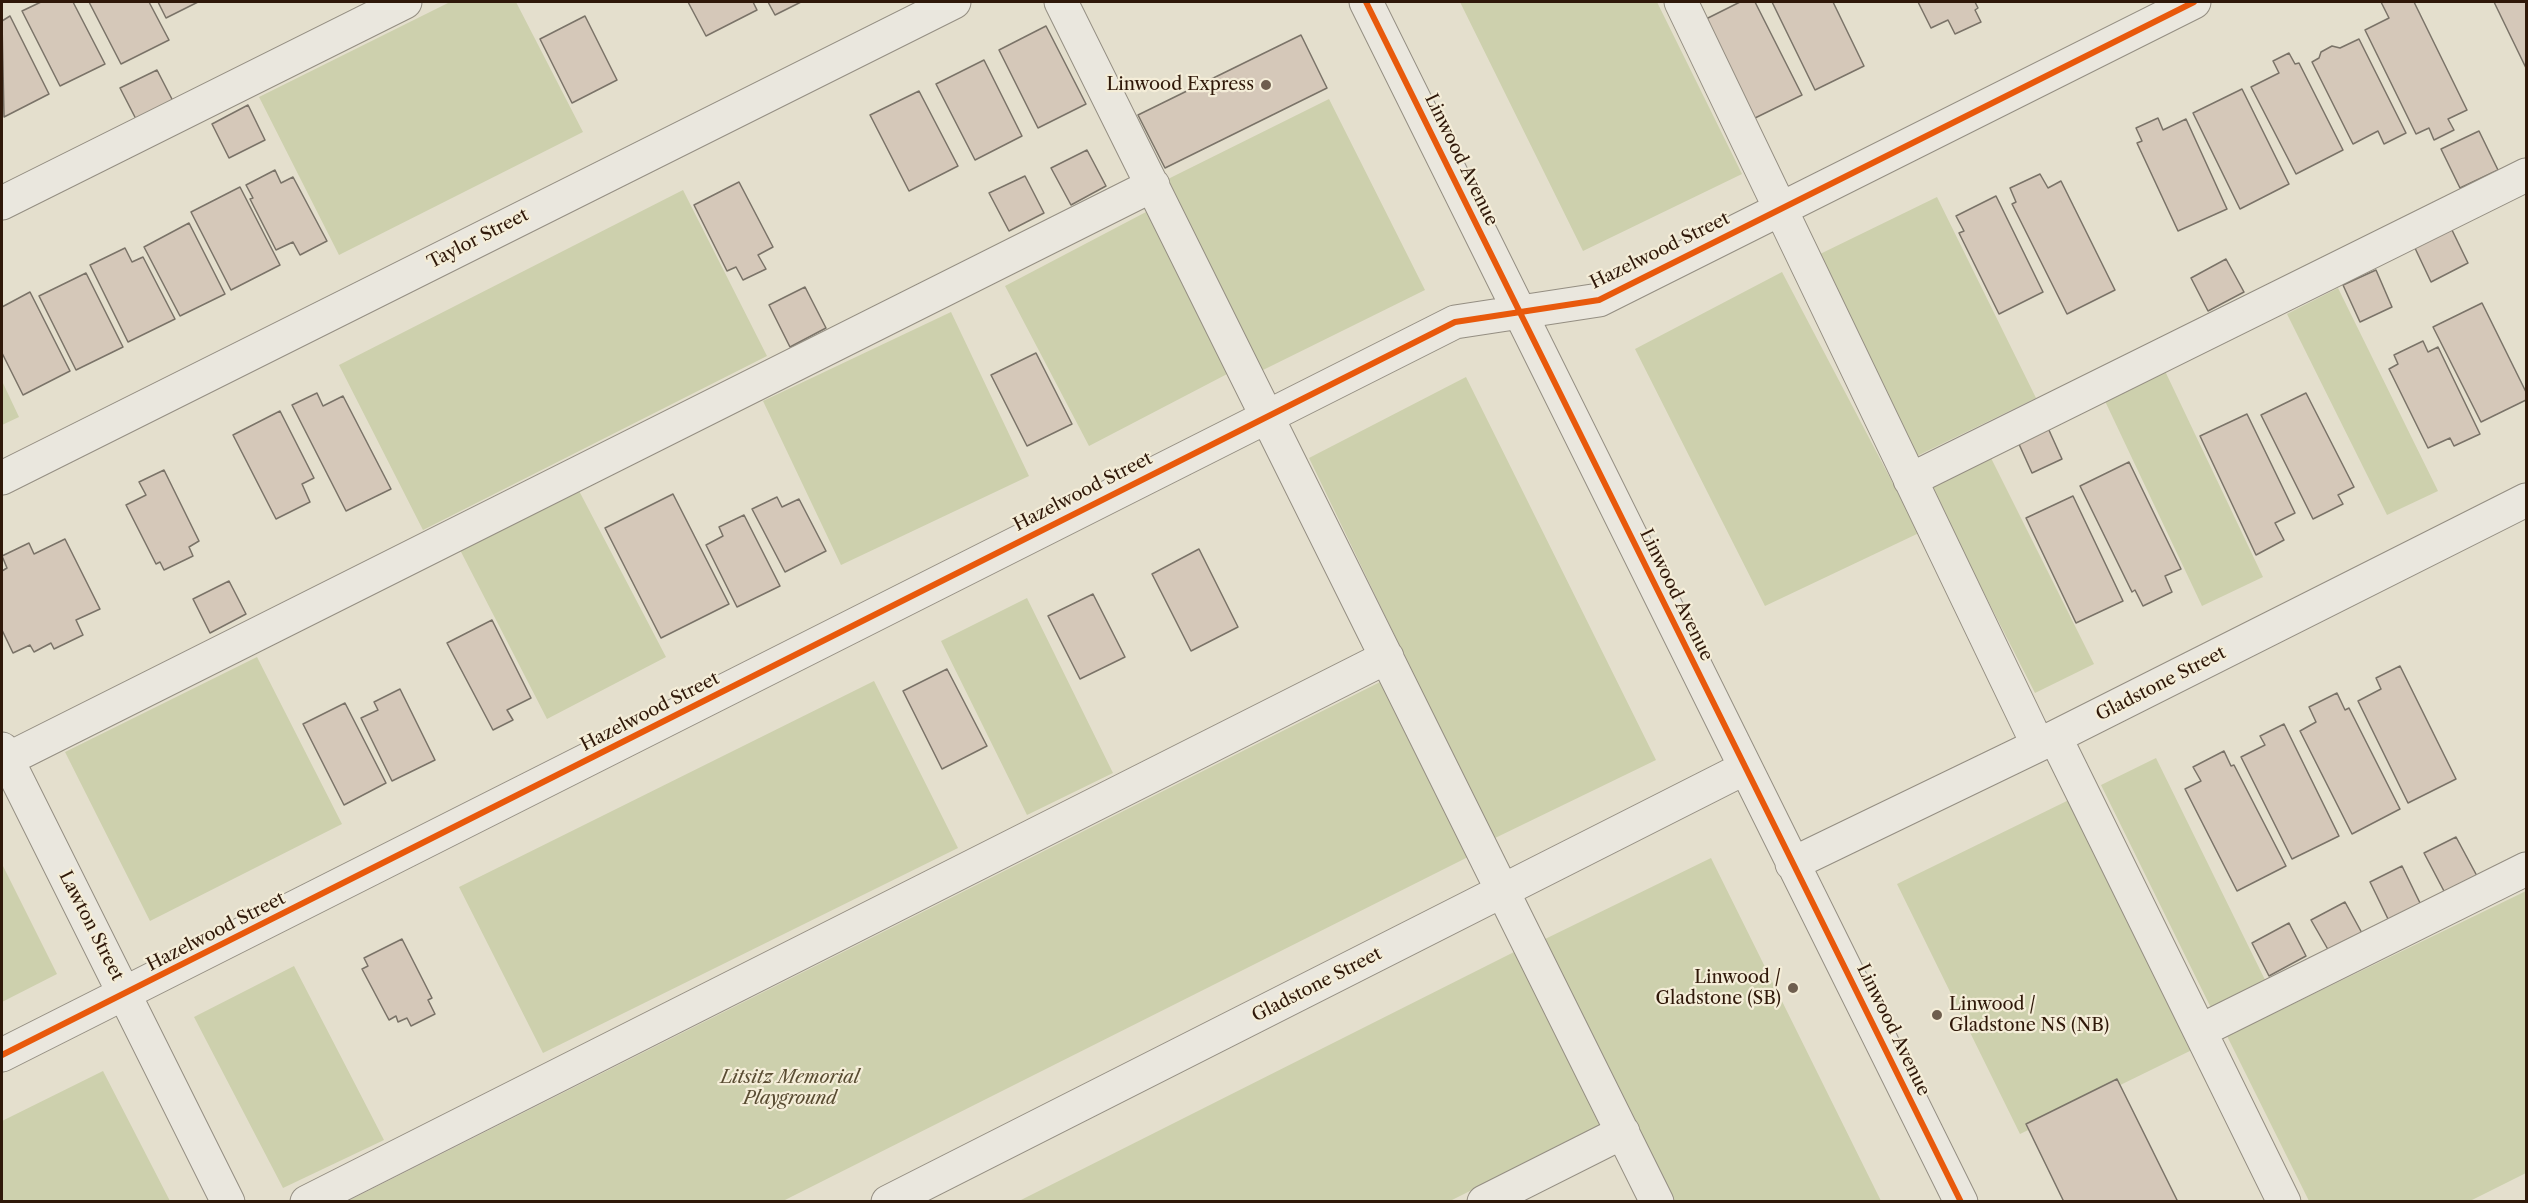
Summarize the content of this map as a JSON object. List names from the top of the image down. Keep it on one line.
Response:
{"streets":{"street":["Linwood Avenue","Taylor Street","Hazelwood Street","Gladstone Street","Lawton Street"]},"crossings":[["Linwood Avenue","Hazelwood Street"],["Linwood Avenue","Gladstone Street"],["Hazelwood Street","Lawton Street"]],"parks":["Litsitz Memorial Playground"],"places":["Linwood Express","Linwood / Gladstone (SB)","Linwood / Gladstone NS (NB)"]}
